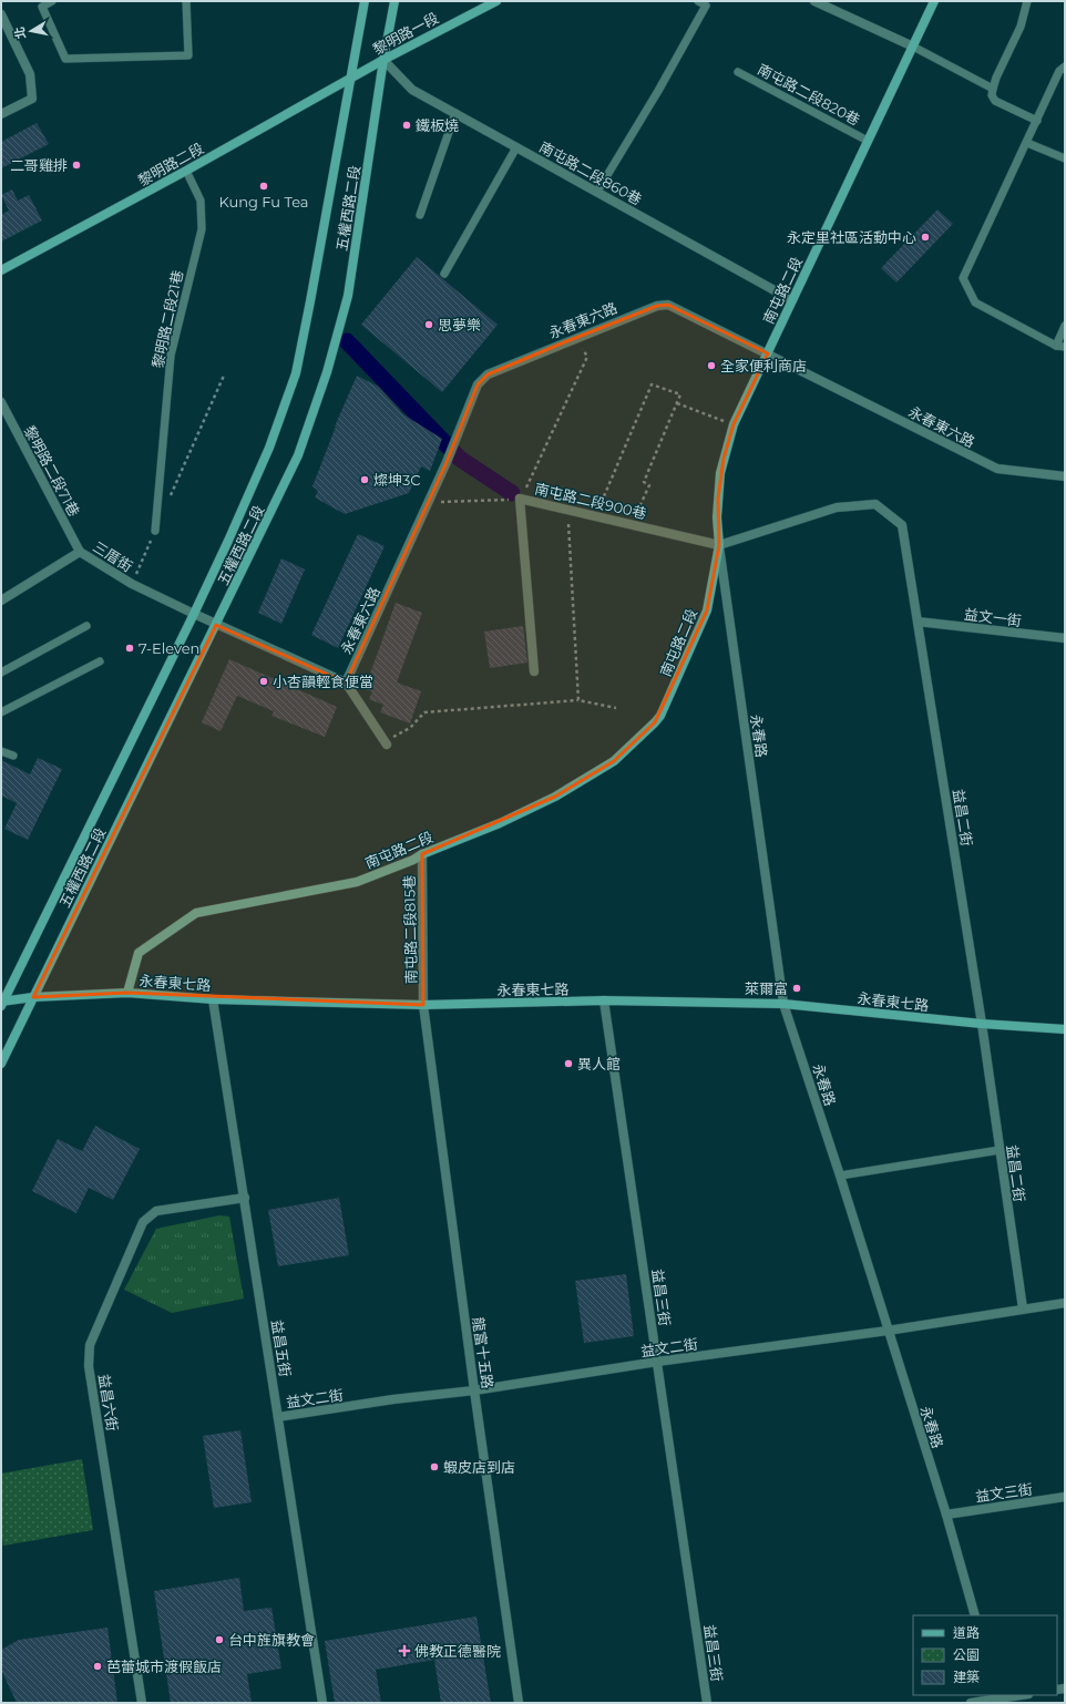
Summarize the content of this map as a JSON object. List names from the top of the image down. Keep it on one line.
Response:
{"streets":{"main road":["黎明路一段","黎明路二段","五權西路二段","南屯路二段","永春東七路"],"street":["南屯路二段860巷","永春東六路","黎明路二段71巷","南屯路二段900巷","三厝街","益文一街","永春路","益昌二街","南屯路二段815巷","益昌三街","益文二街","益昌五街","龍富十五路","益昌六街","益文三街"],"lane":["南屯路二段820巷","黎明路二段21巷"]},"crossings":[["黎明路一段","黎明路二段"],["黎明路一段","南屯路二段860巷"],["黎明路一段","五權西路二段"],["南屯路二段820巷","南屯路二段"],["黎明路二段","五權西路二段"],["黎明路二段","黎明路二段21巷"],["南屯路二段860巷","五權西路二段"],["南屯路二段860巷","南屯路二段"],["五權西路二段","三厝街"],["五權西路二段","永春東七路"],["南屯路二段","永春東六路"],["南屯路二段","南屯路二段900巷"],["南屯路二段","永春路"],["南屯路二段","益昌二街"],["南屯路二段","南屯路二段815巷"],["南屯路二段","永春東七路"],["永春東六路","三厝街"],["黎明路二段71巷","三厝街"],["南屯路二段900巷","永春路"],["南屯路二段900巷","益昌二街"],["益文一街","益昌二街"],["永春路","益昌二街"],["永春路","永春東七路"],["永春路","益文二街"],["永春路","益文三街"],["益昌二街","永春東七路"],["益昌二街","益文二街"],["南屯路二段815巷","永春東七路"],["南屯路二段815巷","龍富十五路"],["永春東七路","益昌三街"],["永春東七路","益昌五街"],["永春東七路","龍富十五路"],["益昌三街","益文二街"],["益文二街","益昌五街"],["益文二街","龍富十五路"],["益昌五街","益昌六街"]],"places":{"other":["鐵板燒","二哥雞排","Kung Fu Tea","永定里社區活動中心","思夢樂","全家便利商店","燦坤3C","7-Eleven","小杏韻輕食便當","萊爾富","異人館","蝦皮店到店","台中旌旗教會","芭蕾城市渡假飯店"],"health":["佛教正德醫院"]},"legend":["道路","公園","建築"],"north":"left"}
